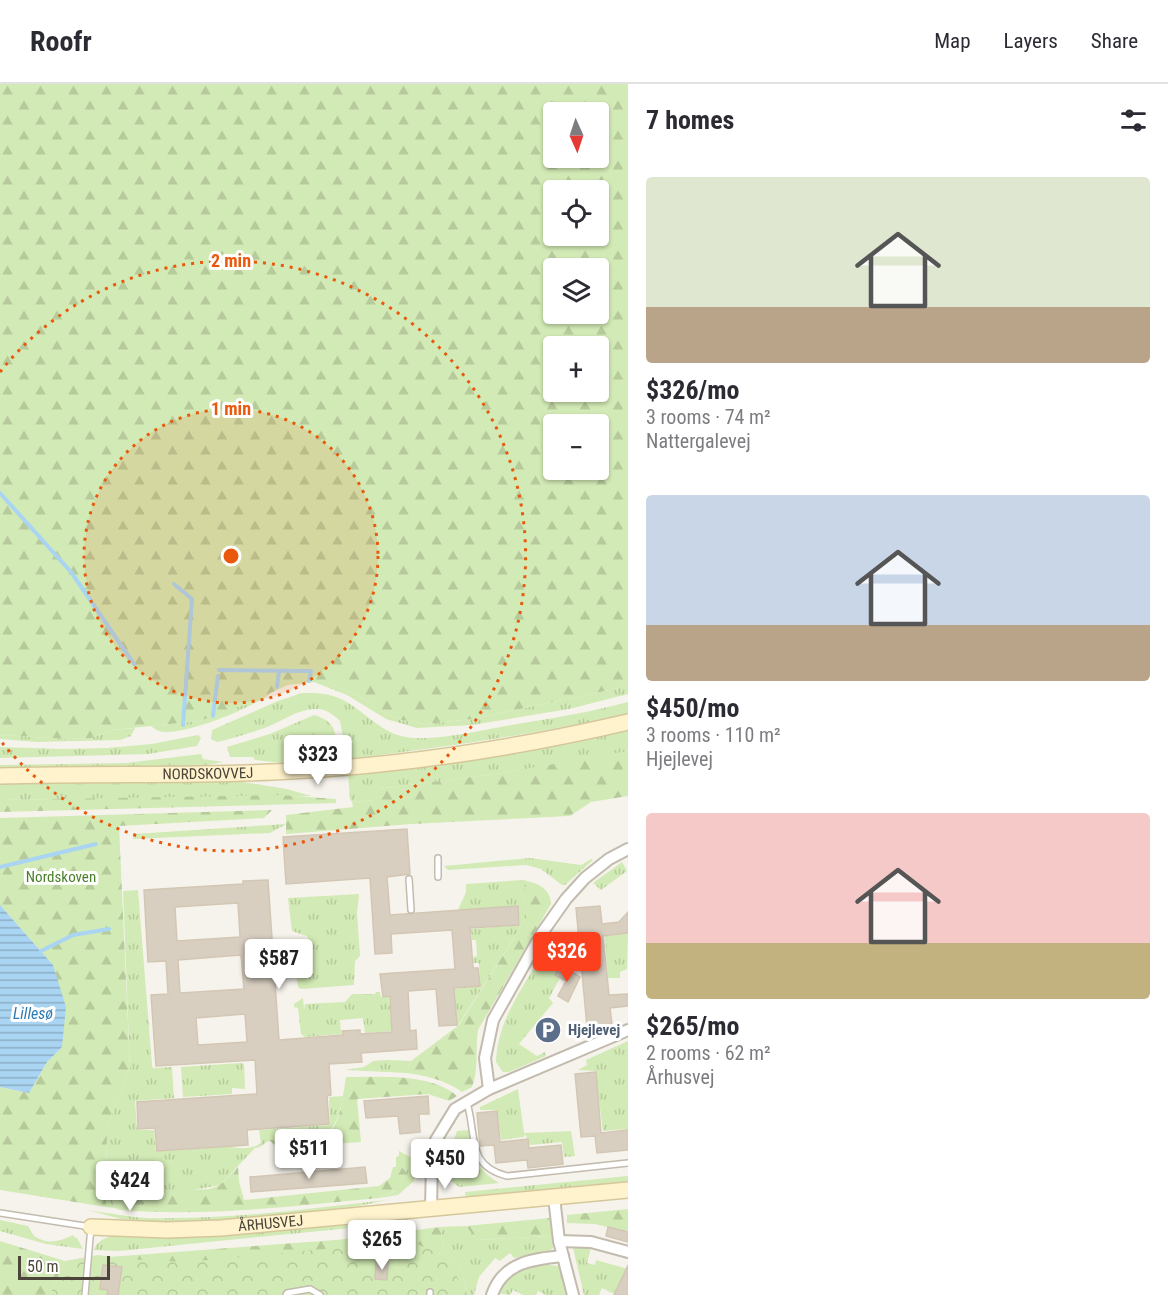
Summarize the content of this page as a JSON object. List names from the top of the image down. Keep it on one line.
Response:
{"streets":{"street":["NORDSKOVVEJ","ÅRHUSVEJ"]},"water":["Lillesø"],"parks":["Nordskoven"],"places":{"parking":["Hjejlevej"]},"scale_bar":"50 m","north":"bottom","page":{"header":"Roofr","nav":["Map","Layers","Share"],"heading":"7 homes","map_buttons":["+","−"],"list":[{"name":"$326/mo","note":"3 rooms · 74 m² · Nattergalevej"},{"name":"$450/mo","note":"3 rooms · 110 m² · Hjejlevej"},{"name":"$265/mo","note":"2 rooms · 62 m² · Århusvej"}],"price":["$323","$326","$587","$511","$450","$424","$265"],"scale":"50 m"},"rings":["2 min","1 min"]}
